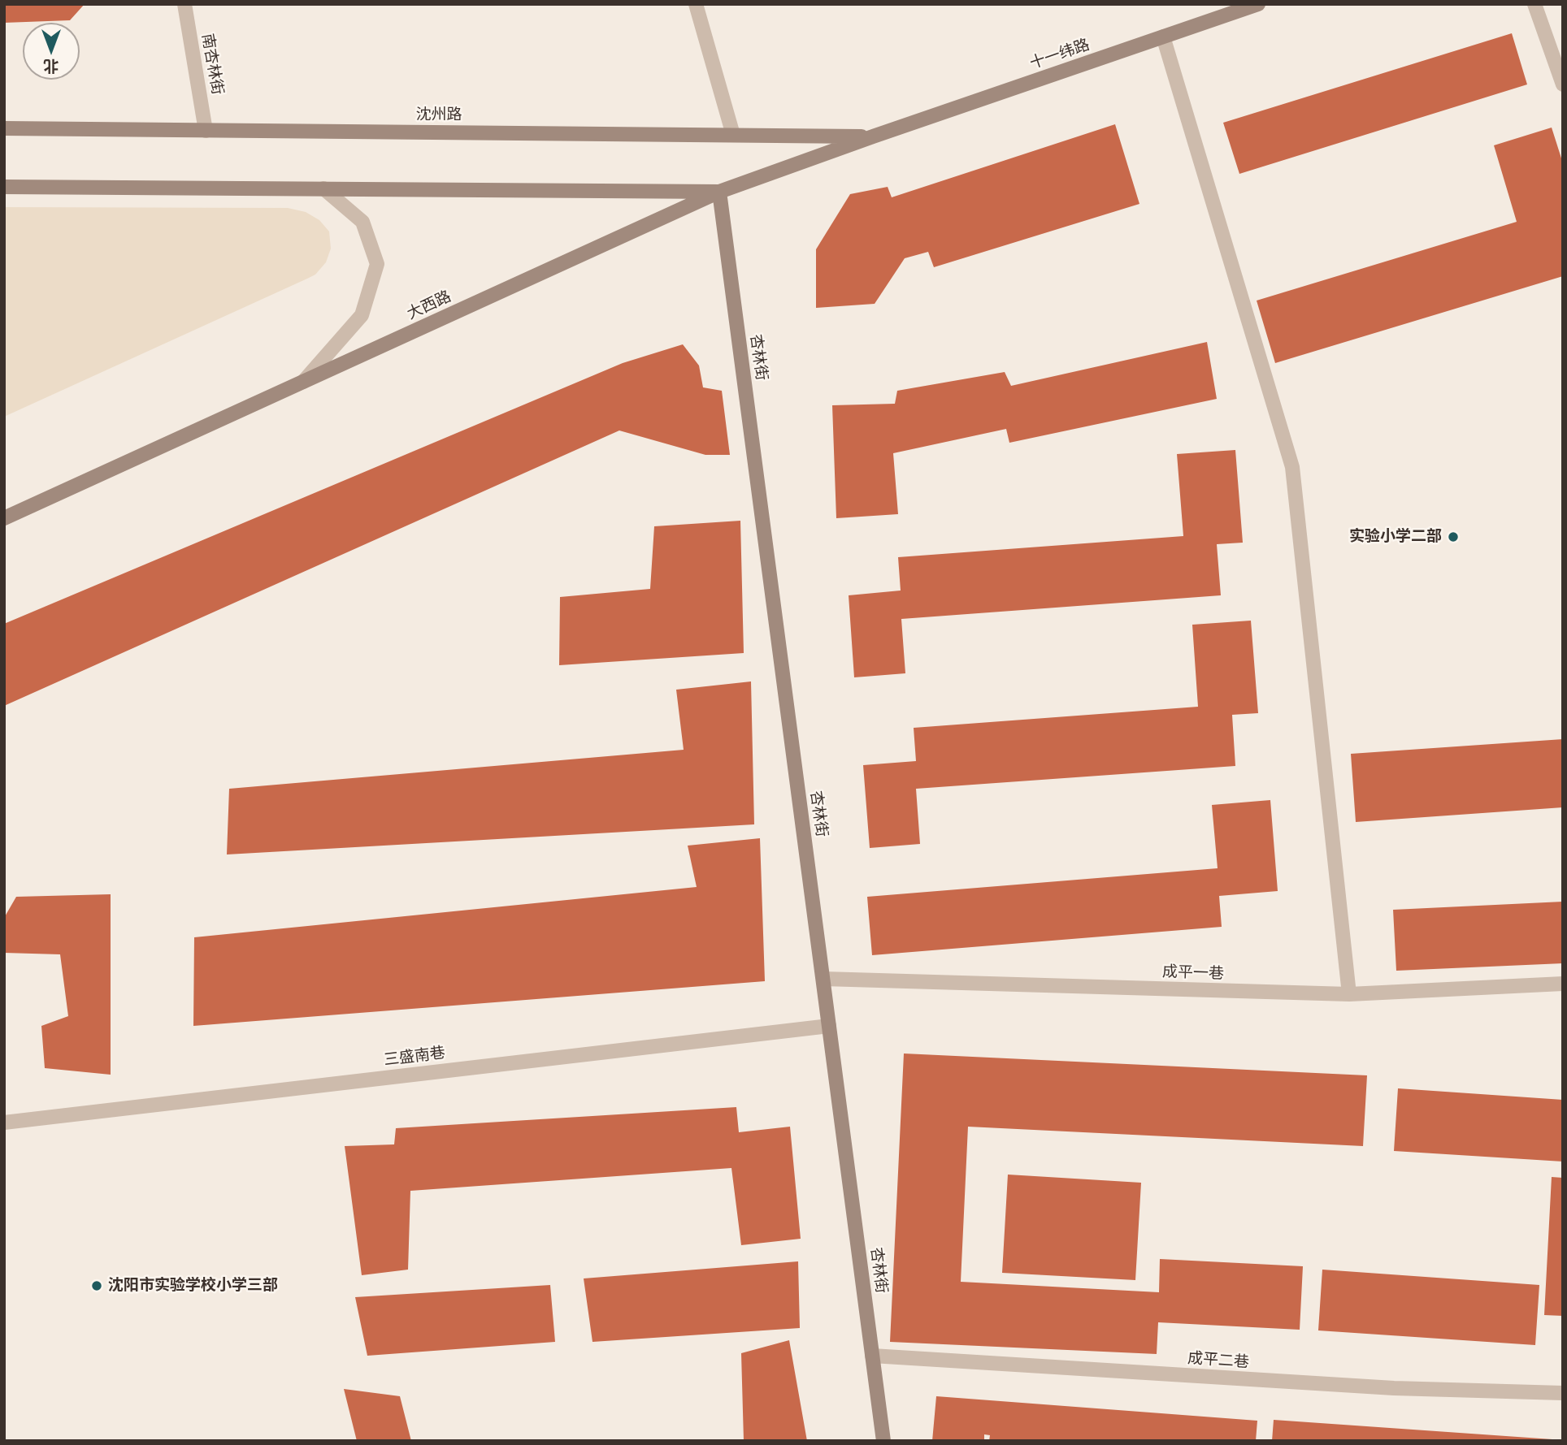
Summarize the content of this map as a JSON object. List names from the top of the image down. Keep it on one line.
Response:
{"streets":{"main road":["十一纬路","沈州路","大西路","杏林街"],"street":["南杏林街","成平一巷","三盛南巷","成平二巷"]},"crossings":[["十一纬路","沈州路"],["十一纬路","大西路"],["南杏林街","沈州路"],["沈州路","大西路"],["大西路","杏林街"],["杏林街","成平一巷"],["杏林街","三盛南巷"],["杏林街","成平二巷"]],"places":["实验小学二部","沈阳市实验学校小学三部"],"north":"bottom"}
